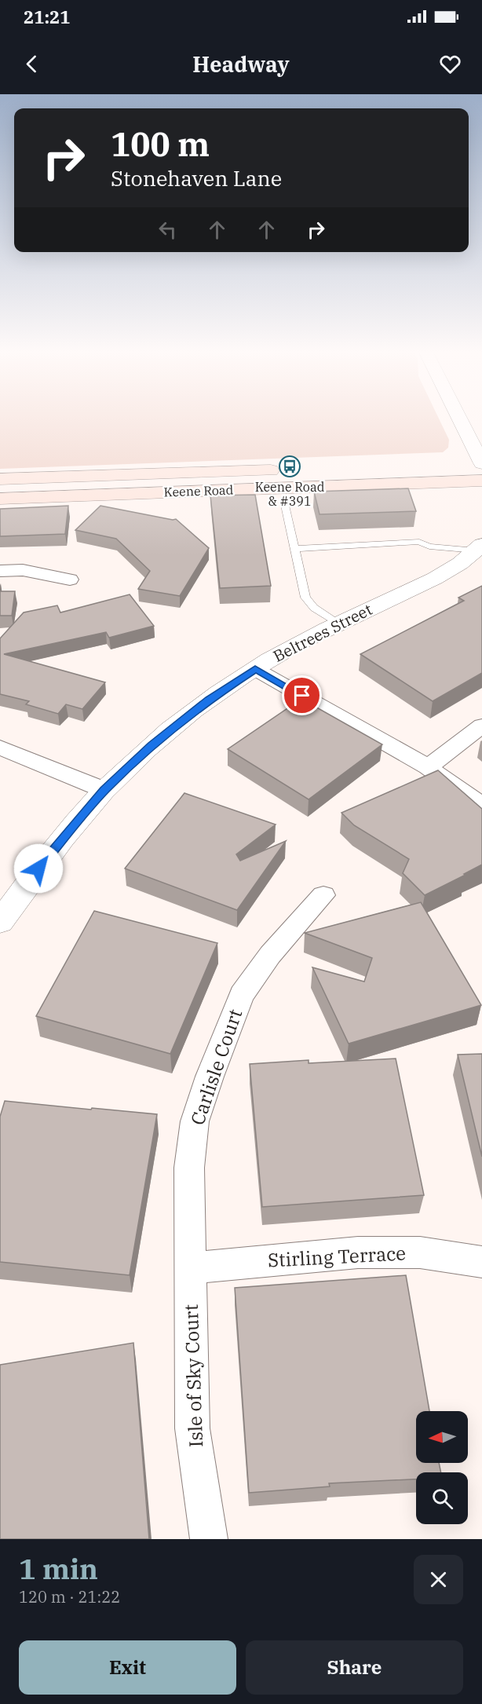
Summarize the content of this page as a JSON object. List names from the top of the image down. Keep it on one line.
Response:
{"streets":{"main road":["Keene Road"],"street":["Beltrees Street","Carlisle Court","Stirling Terrace","Isle of Sky Court"]},"crossings":[["Carlisle Court","Stirling Terrace"],["Carlisle Court","Isle of Sky Court"],["Stirling Terrace","Isle of Sky Court"]],"places":{"bus stop":["Keene Road & #391"]},"north":"left","page":{"status":"21:21","header":"Headway","turn":["100 m","Stonehaven Lane"],"heading":["1 min","120 m · 21:22"],"buttons":["Exit","Share"]}}
